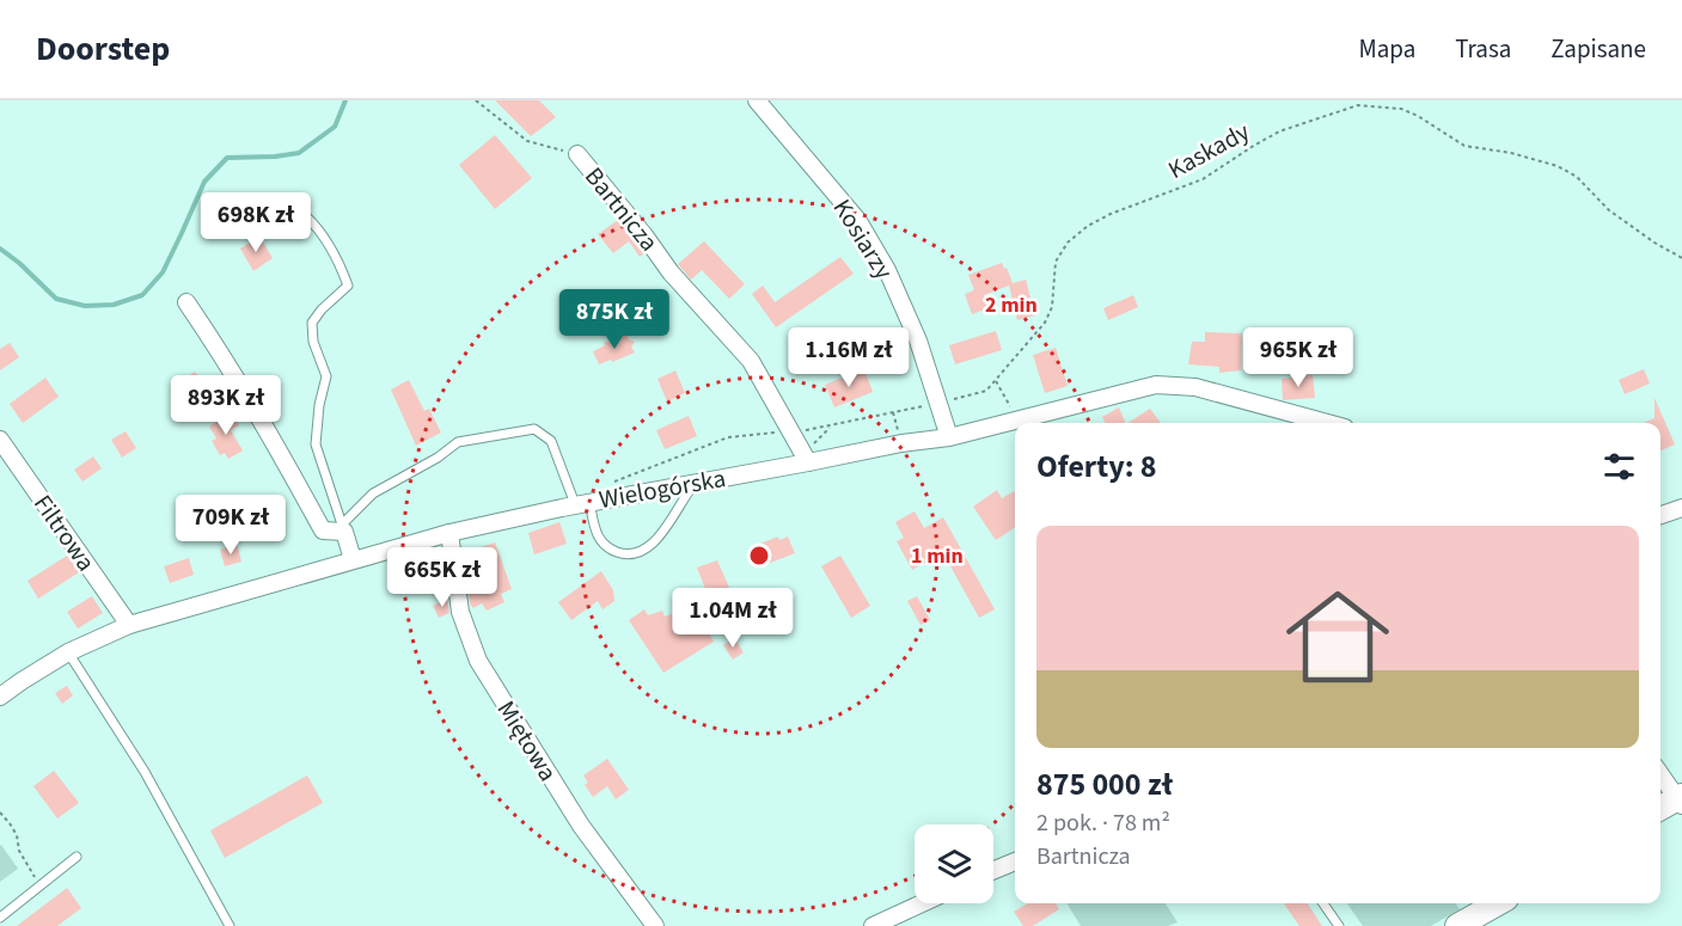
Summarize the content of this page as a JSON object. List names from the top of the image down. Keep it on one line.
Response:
{"streets":{"street":["Bartnicza","Kosiarzy","Wielogórska","Filtrowa","Miętowa"],"path":["Kaskady"]},"crossings":[["Kaskady","Bartnicza"],["Kaskady","Kosiarzy"],["Bartnicza","Wielogórska"],["Kosiarzy","Wielogórska"],["Wielogórska","Filtrowa"],["Wielogórska","Miętowa"]],"page":{"header":"Doorstep","nav":["Mapa","Trasa","Zapisane"],"price":["698K zł","875K zł","1.16M zł","965K zł","893K zł","709K zł","665K zł","1.04M zł"],"heading":"Oferty: 8","list":[{"name":"875 000 zł","note":"2 pok. · 78 m² · Bartnicza"}]},"rings":["2 min","1 min"]}
